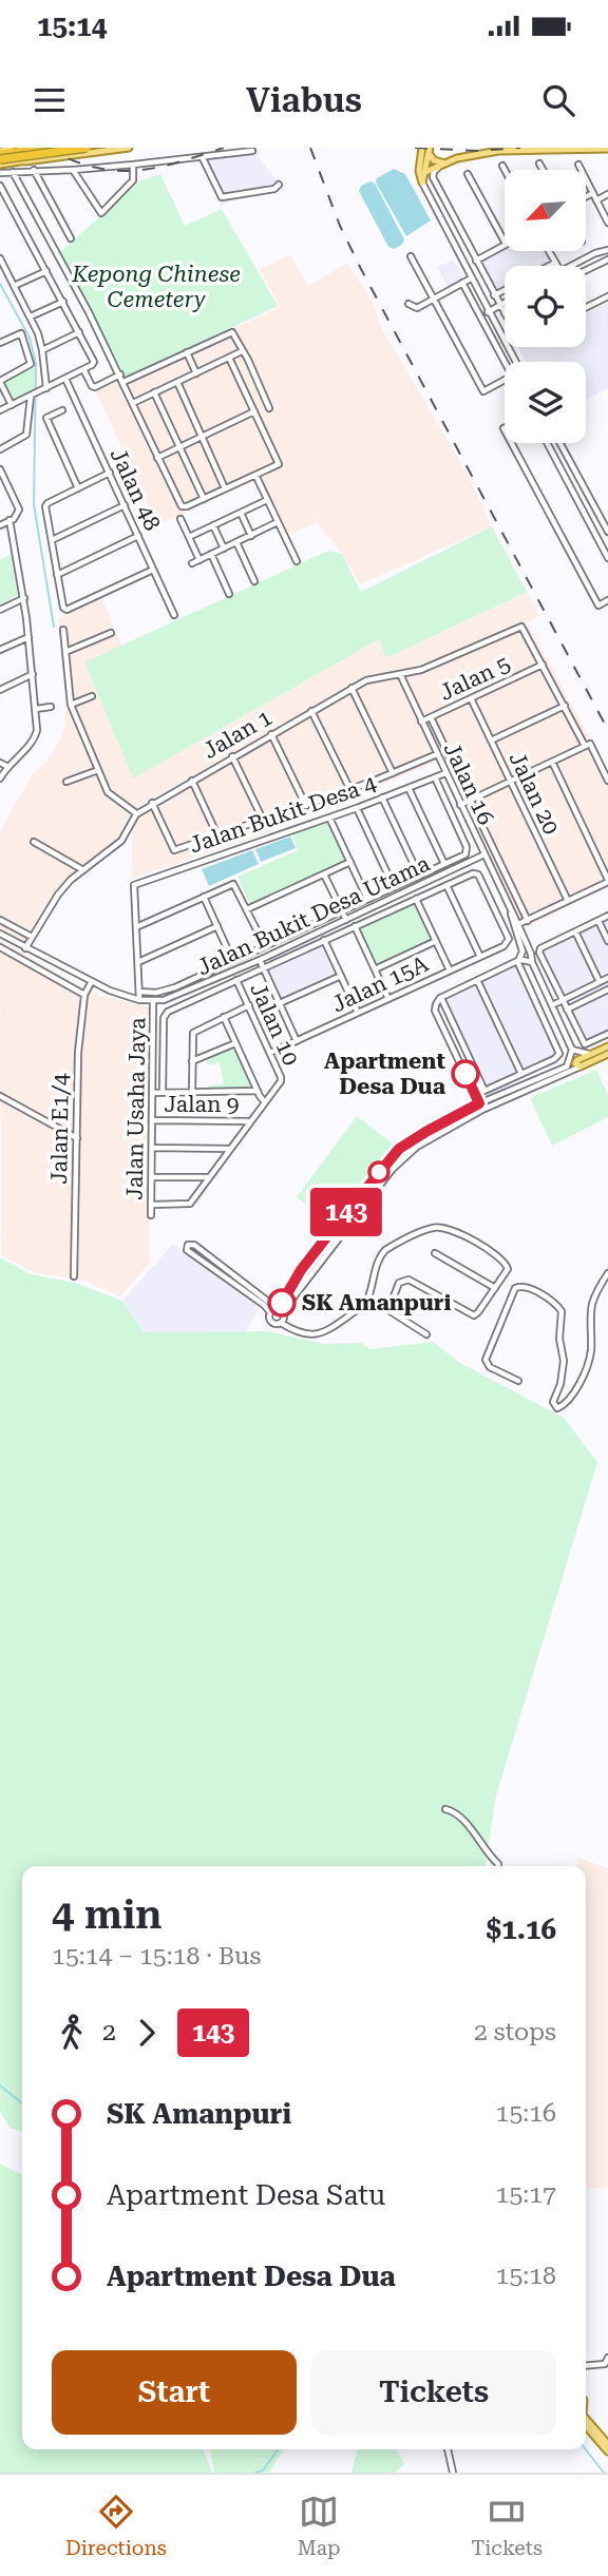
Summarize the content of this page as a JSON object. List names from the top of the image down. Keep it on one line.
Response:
{"streets":{"street":["Jalan 48","Jalan 5","Jalan 1","Jalan 16","Jalan 20","Jalan Bukit Desa 4","Jalan Bukit Desa Utama","Jalan 15A","Jalan 10","Jalan 9","Jalan Usaha Jaya","Jalan E1/4"]},"crossings":[["Jalan 5","Jalan 1"],["Jalan 5","Jalan 16"],["Jalan 5","Jalan 20"],["Jalan 1","Jalan 16"],["Jalan 16","Jalan Bukit Desa 4"],["Jalan 16","Jalan Bukit Desa Utama"],["Jalan Bukit Desa 4","Jalan Bukit Desa Utama"],["Jalan Bukit Desa Utama","Jalan Usaha Jaya"],["Jalan 15A","Jalan 10"],["Jalan 9","Jalan Usaha Jaya"]],"parks":["Kepong Chinese Cemetery"],"places":["Apartment Desa Dua","SK Amanpuri"],"lines":["bus line 143"],"north":"bottom left","page":{"status":"15:14","header":"Viabus","on_map":"143","heading":["4 min","15:14 – 15:18 · Bus","$1.16"],"legs":["2","143","2 stops"],"list":[{"name":"SK Amanpuri","value":"15:16"},{"name":"Apartment Desa Satu","value":"15:17"},{"name":"Apartment Desa Dua","value":"15:18"}],"buttons":["Start","Tickets"],"tabs":["Directions","Map","Tickets"]}}
